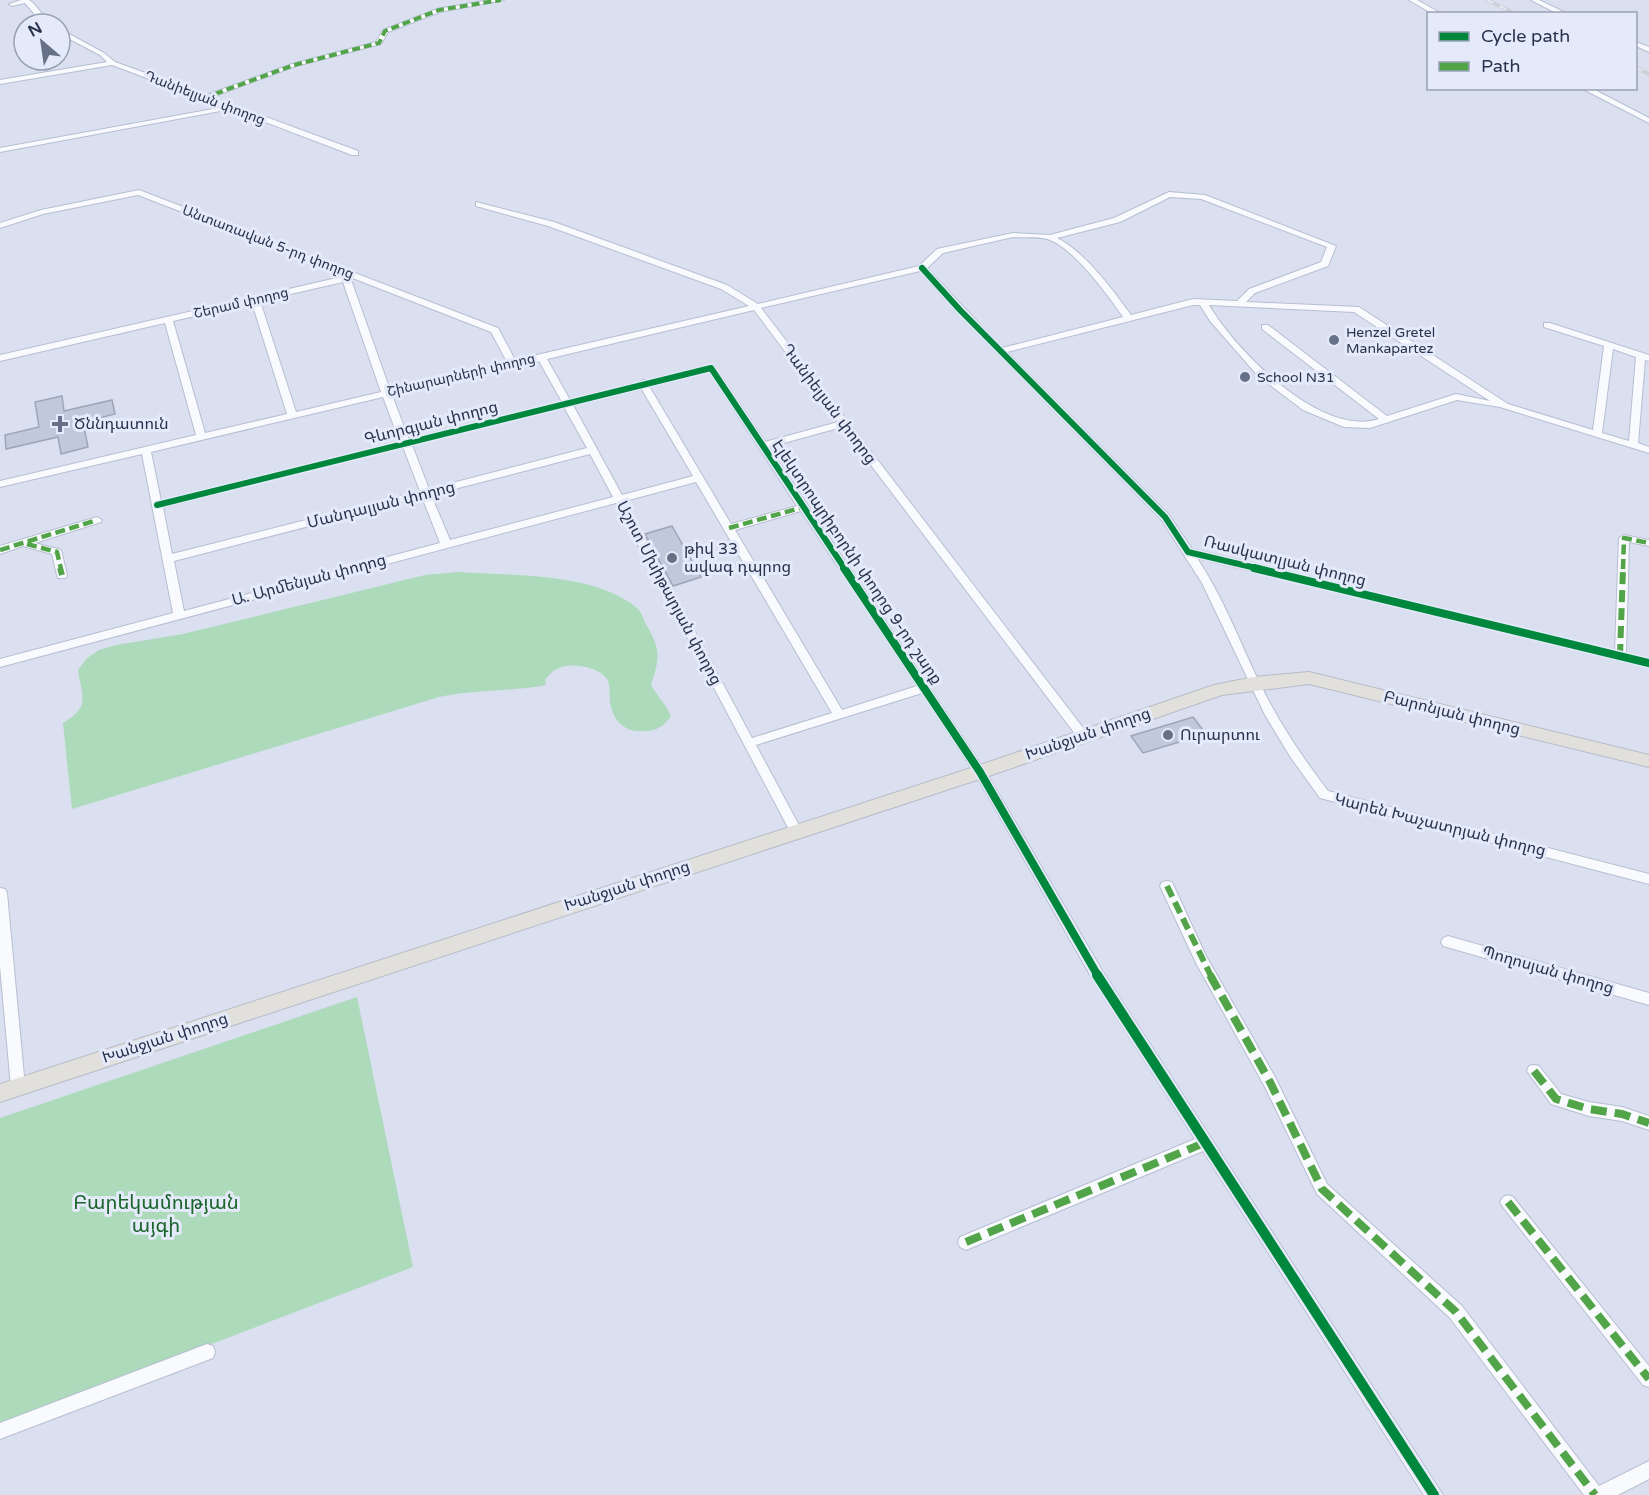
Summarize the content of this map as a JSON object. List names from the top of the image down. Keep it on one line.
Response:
{"streets":{"main road":["Բարոնյան փողոց","Խանջյան փողոց"],"street":["Դանիելյան փողոց","Անտառավան 5-րդ փողոց","Շերամ փողոց","Շինարարների փողոց","Գևորգյան փողոց","Մանդալյան փողոց","Ռասկատլյան փողոց","Էլեկտրոպրիբորնի փողոց 9-րդ շարք","Ա. Արմենյան փողոց","Աշոտ Մխիթարյան փողոց","Կարեն Խաչատրյան փողոց","Պողոսյան փողոց"]},"crossings":[["Դանիելյան փողոց","Շինարարների փողոց"],["Դանիելյան փողոց","Խանջյան փողոց"],["Անտառավան 5-րդ փողոց","Շերամ փողոց"],["Անտառավան 5-րդ փողոց","Շինարարների փողոց"],["Շինարարների փողոց","Ռասկատլյան փողոց"],["Շինարարների փողոց","Աշոտ Մխիթարյան փողոց"],["Գևորգյան փողոց","Էլեկտրոպրիբորնի փողոց 9-րդ շարք"],["Գևորգյան փողոց","Աշոտ Մխիթարյան փողոց"],["Մանդալյան փողոց","Աշոտ Մխիթարյան փողոց"],["Ռասկատլյան փողոց","Կարեն Խաչատրյան փողոց"],["Էլեկտրոպրիբորնի փողոց 9-րդ շարք","Խանջյան փողոց"],["Ա. Արմենյան փողոց","Աշոտ Մխիթարյան փողոց"],["Աշոտ Մխիթարյան փողոց","Խանջյան փողոց"],["Բարոնյան փողոց","Խանջյան փողոց"],["Բարոնյան փողոց","Կարեն Խաչատրյան փողոց"],["Խանջյան փողոց","Կարեն Խաչատրյան փողոց"]],"parks":["Բարեկամության այգի"],"places":{"other":["Henzel Gretel Mankapartez","School N31","թիվ 33 ավագ դպրոց","Ուրարտու"],"health":["Ծննդատուն"]},"legend":["Cycle path","Path"],"north":"top left"}
